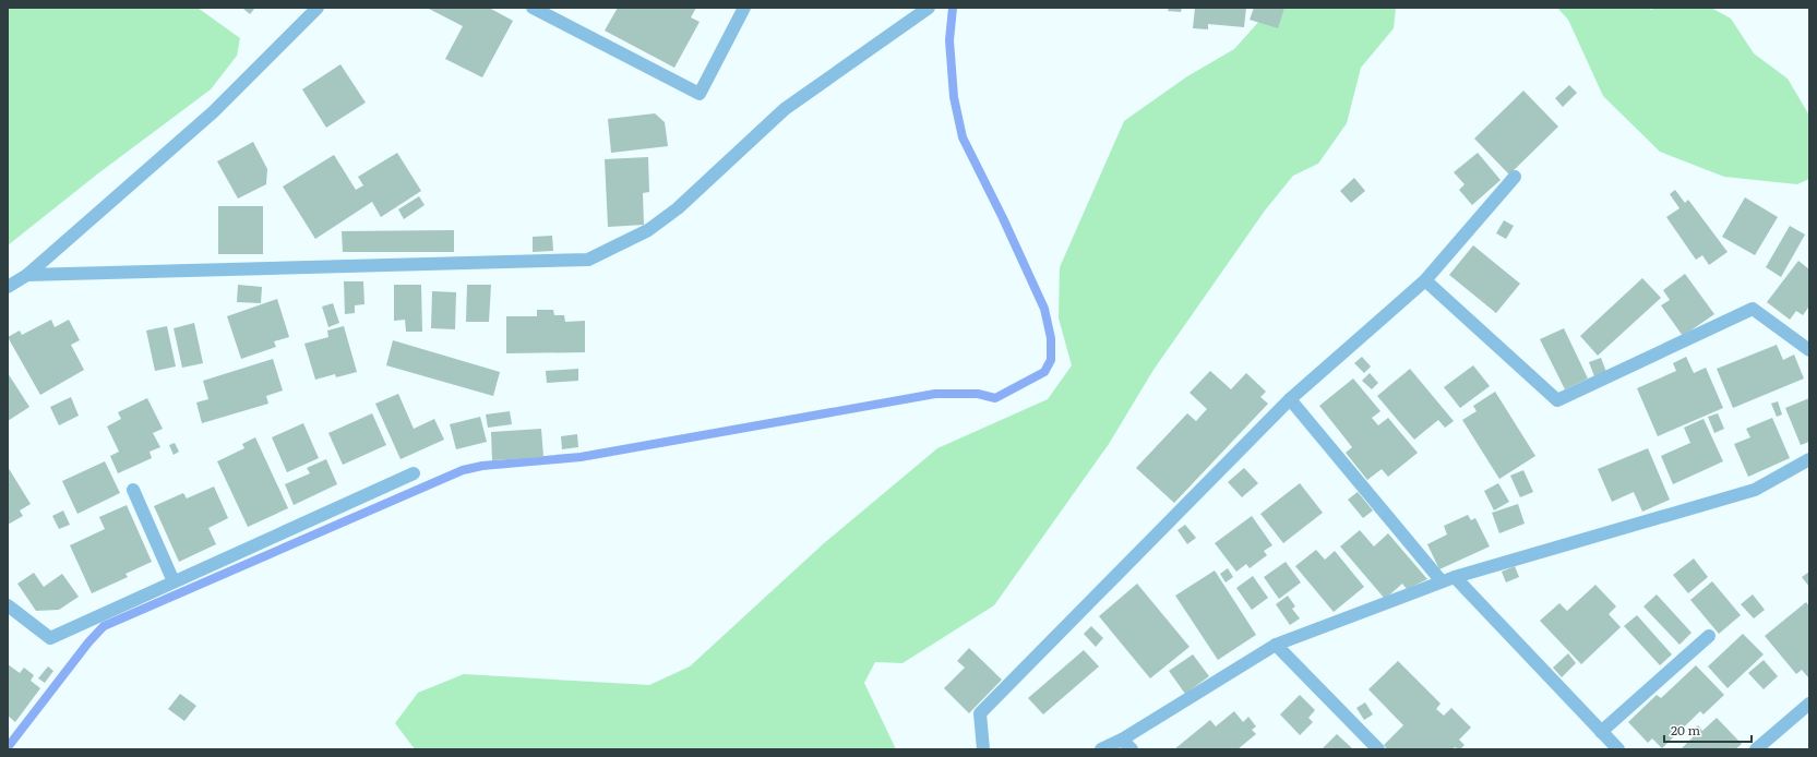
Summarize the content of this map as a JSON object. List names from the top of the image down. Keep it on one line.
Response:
{"scale_bar":"20 m"}
